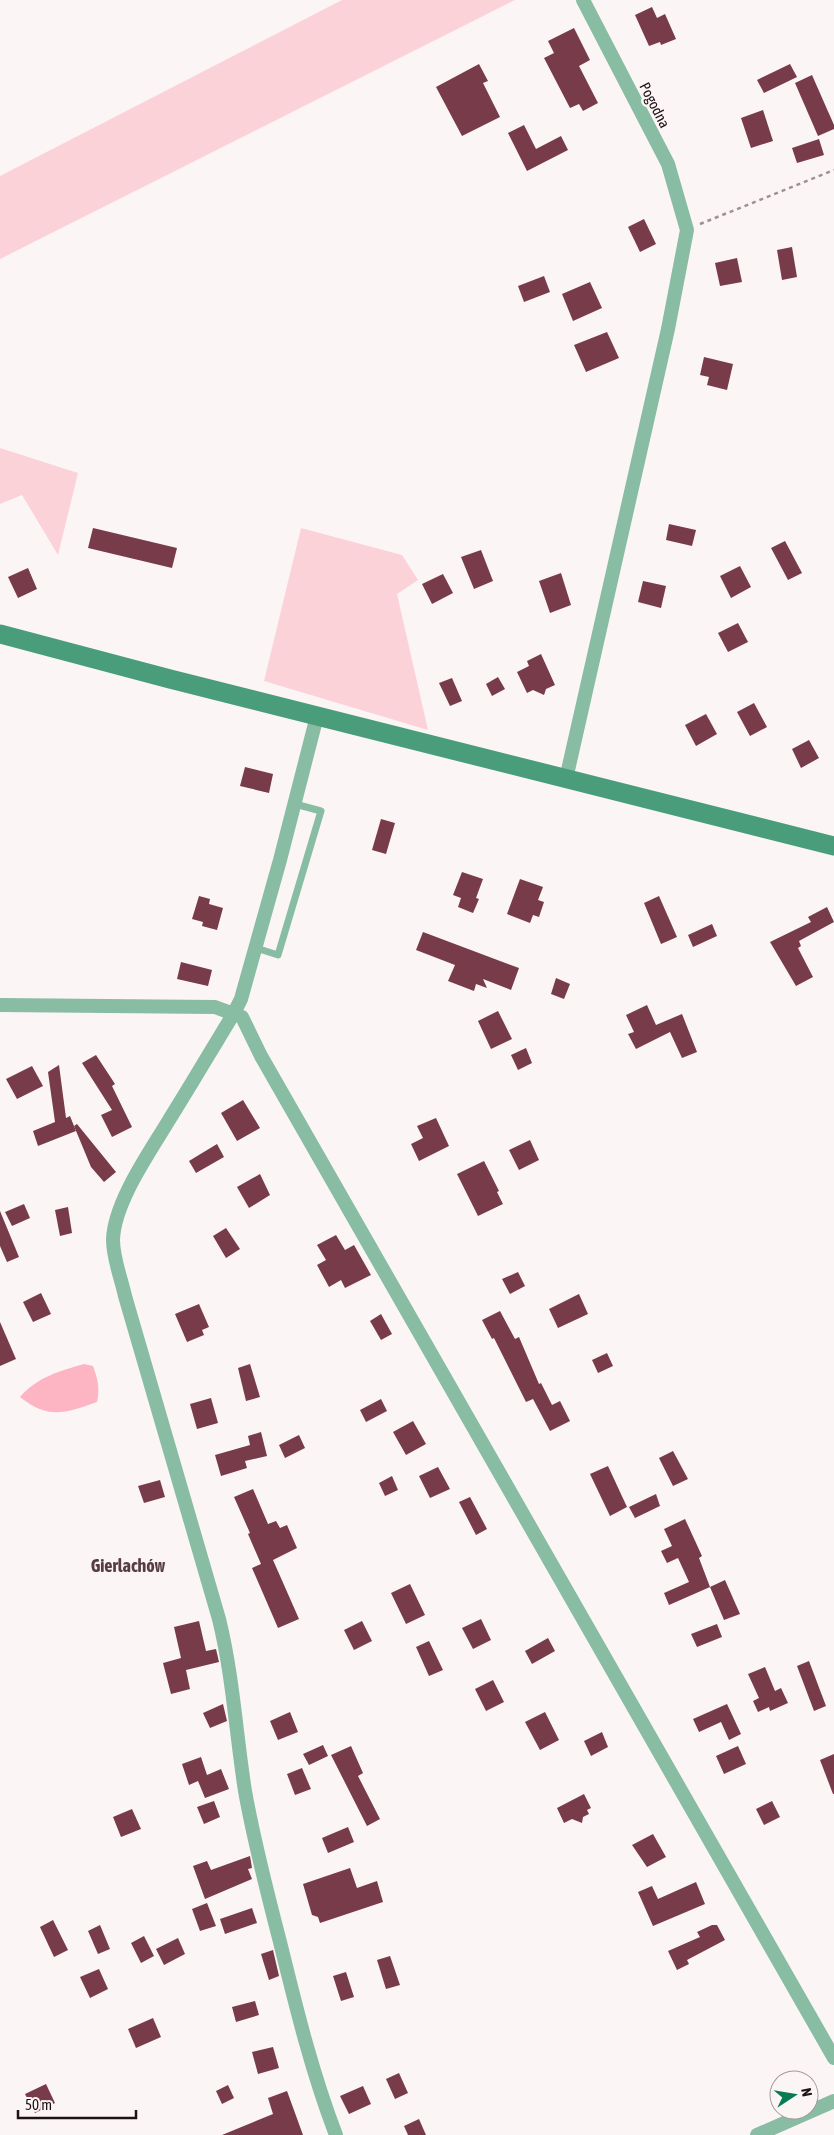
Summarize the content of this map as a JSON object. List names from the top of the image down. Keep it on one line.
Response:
{"streets":{"street":["Pogodna"]},"districts":["Gierlachów"],"scale_bar":"50 m","north":"right"}
